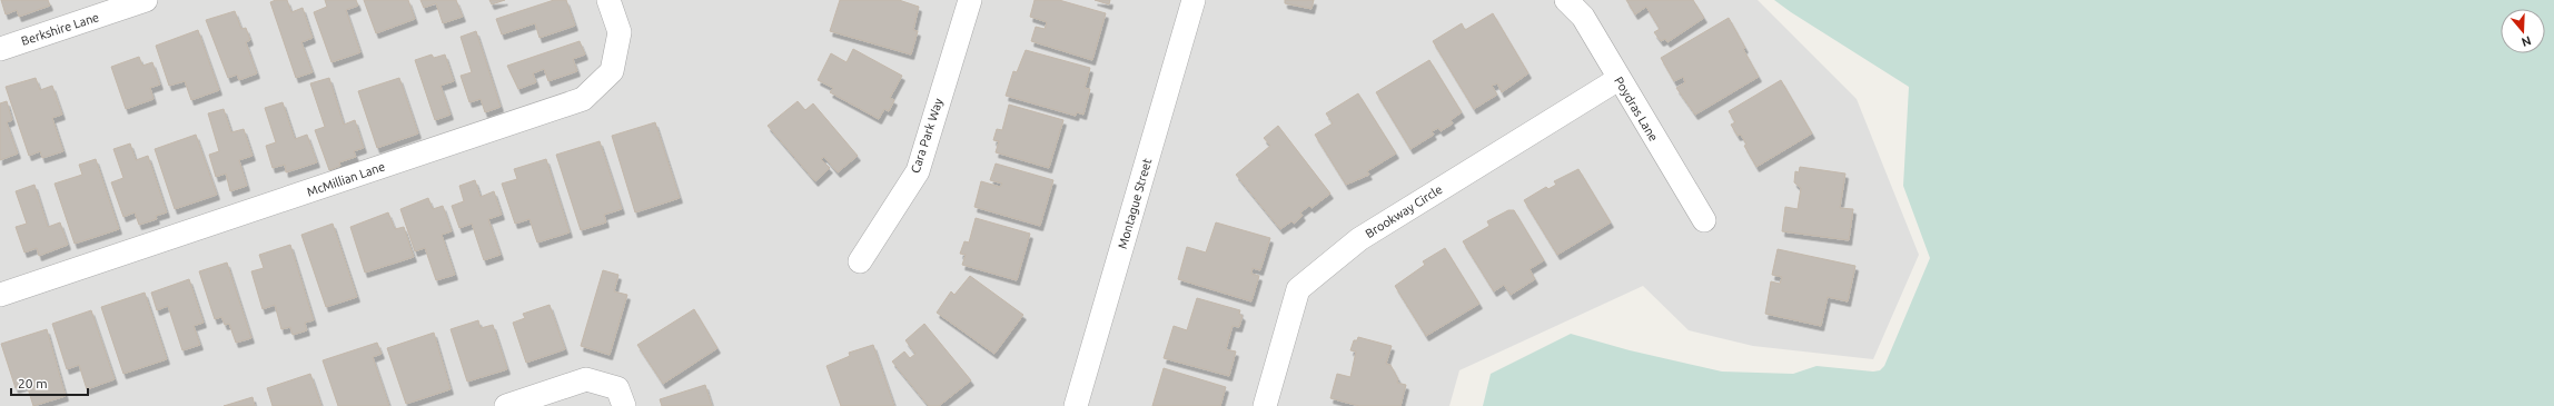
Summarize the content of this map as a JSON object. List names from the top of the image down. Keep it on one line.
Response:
{"streets":{"street":["Berkshire Lane","Poydras Lane","Cara Park Way","McMillian Lane","Montague Street","Brookway Circle"]},"crossings":[["Poydras Lane","Brookway Circle"]],"scale_bar":"20 m","north":"bottom"}
